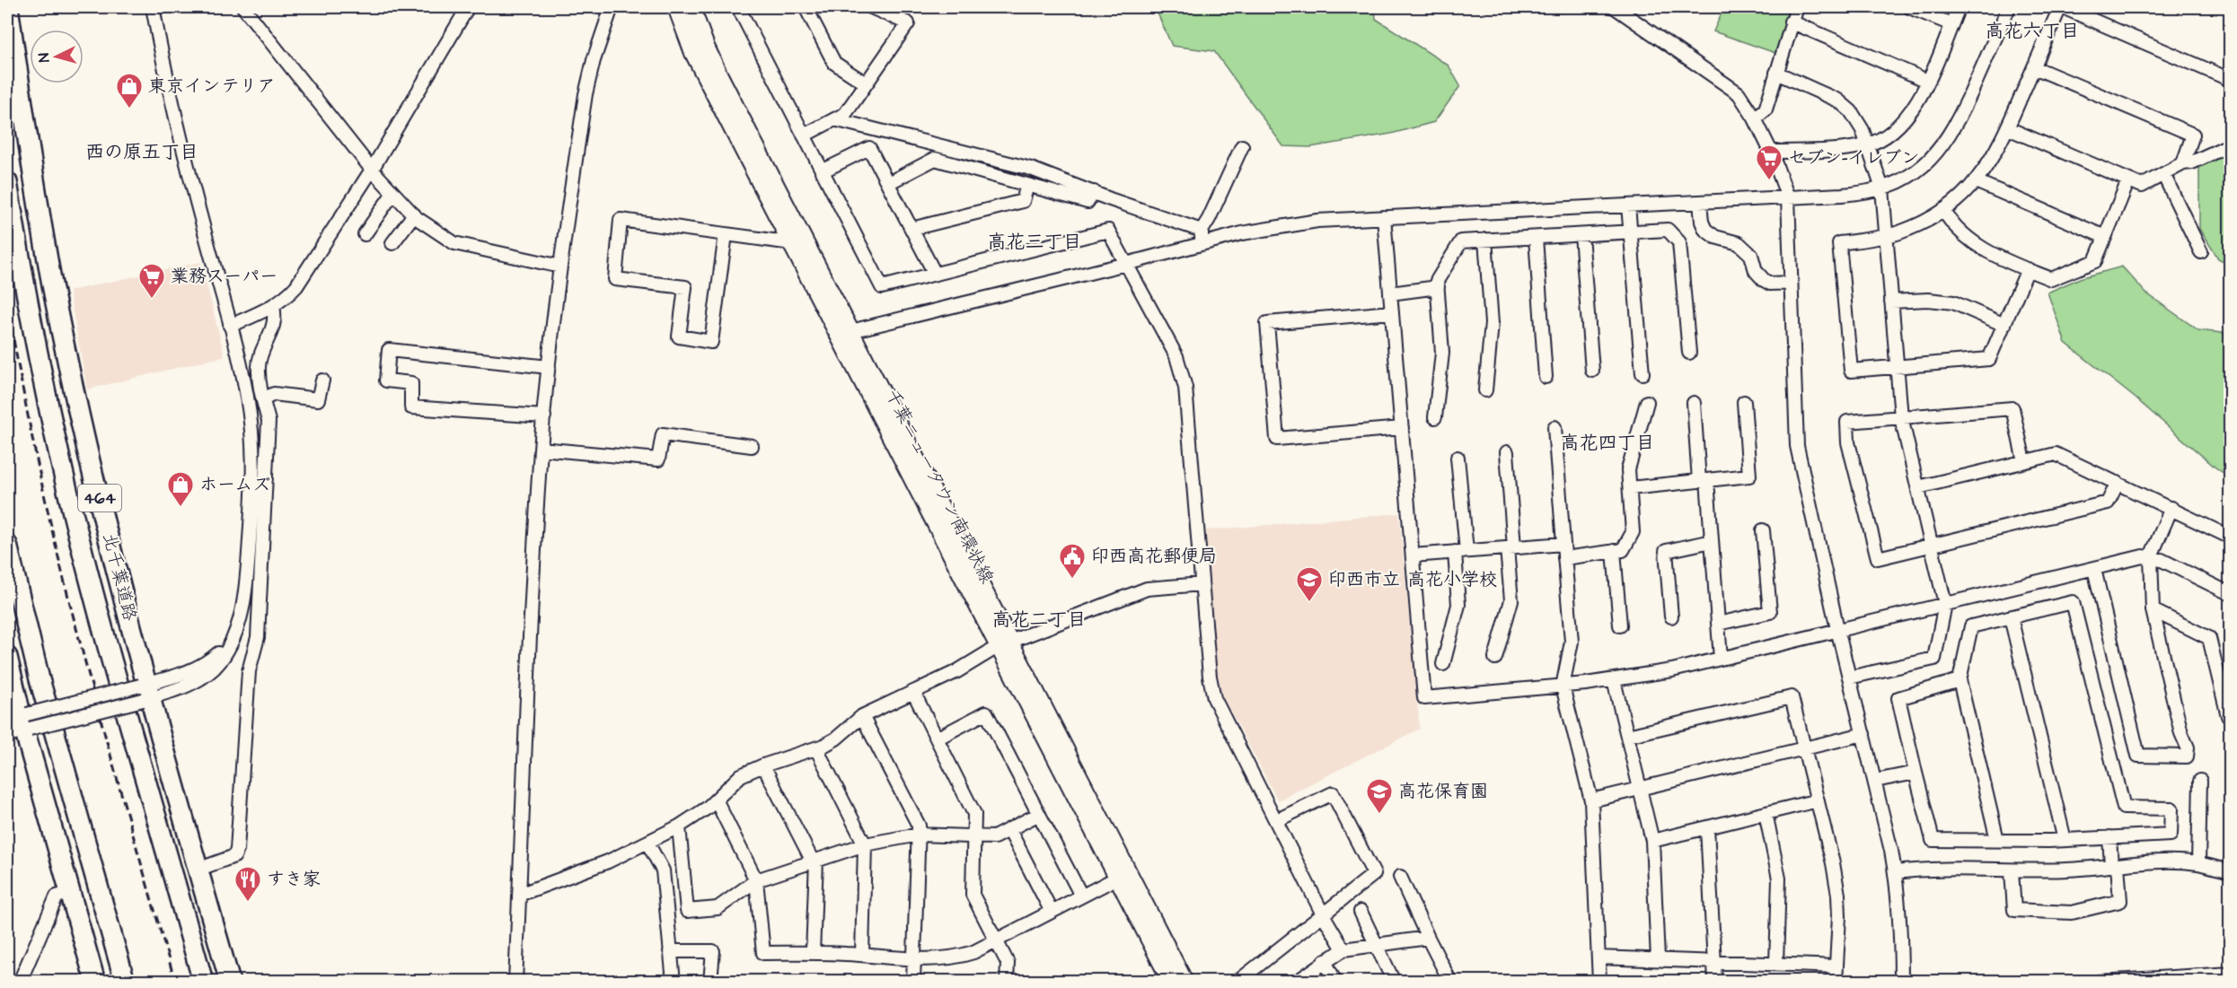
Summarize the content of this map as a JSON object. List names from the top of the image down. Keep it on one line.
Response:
{"streets":{"highway":["464","北千葉道路"],"main road":["千葉ニュータウン南環状線"]},"districts":["高花六丁目","西の原五丁目","高花三丁目","高花四丁目","高花二丁目"],"places":{"shop":["東京インテリア","ホームズ"],"supermarket":["セブン-イレブン","業務スーパー"],"public building":["印西高花郵便局"],"school or university":["印西市立 高花小学校","高花保育園"],"restaurant":["すき家"]},"north":"left"}
